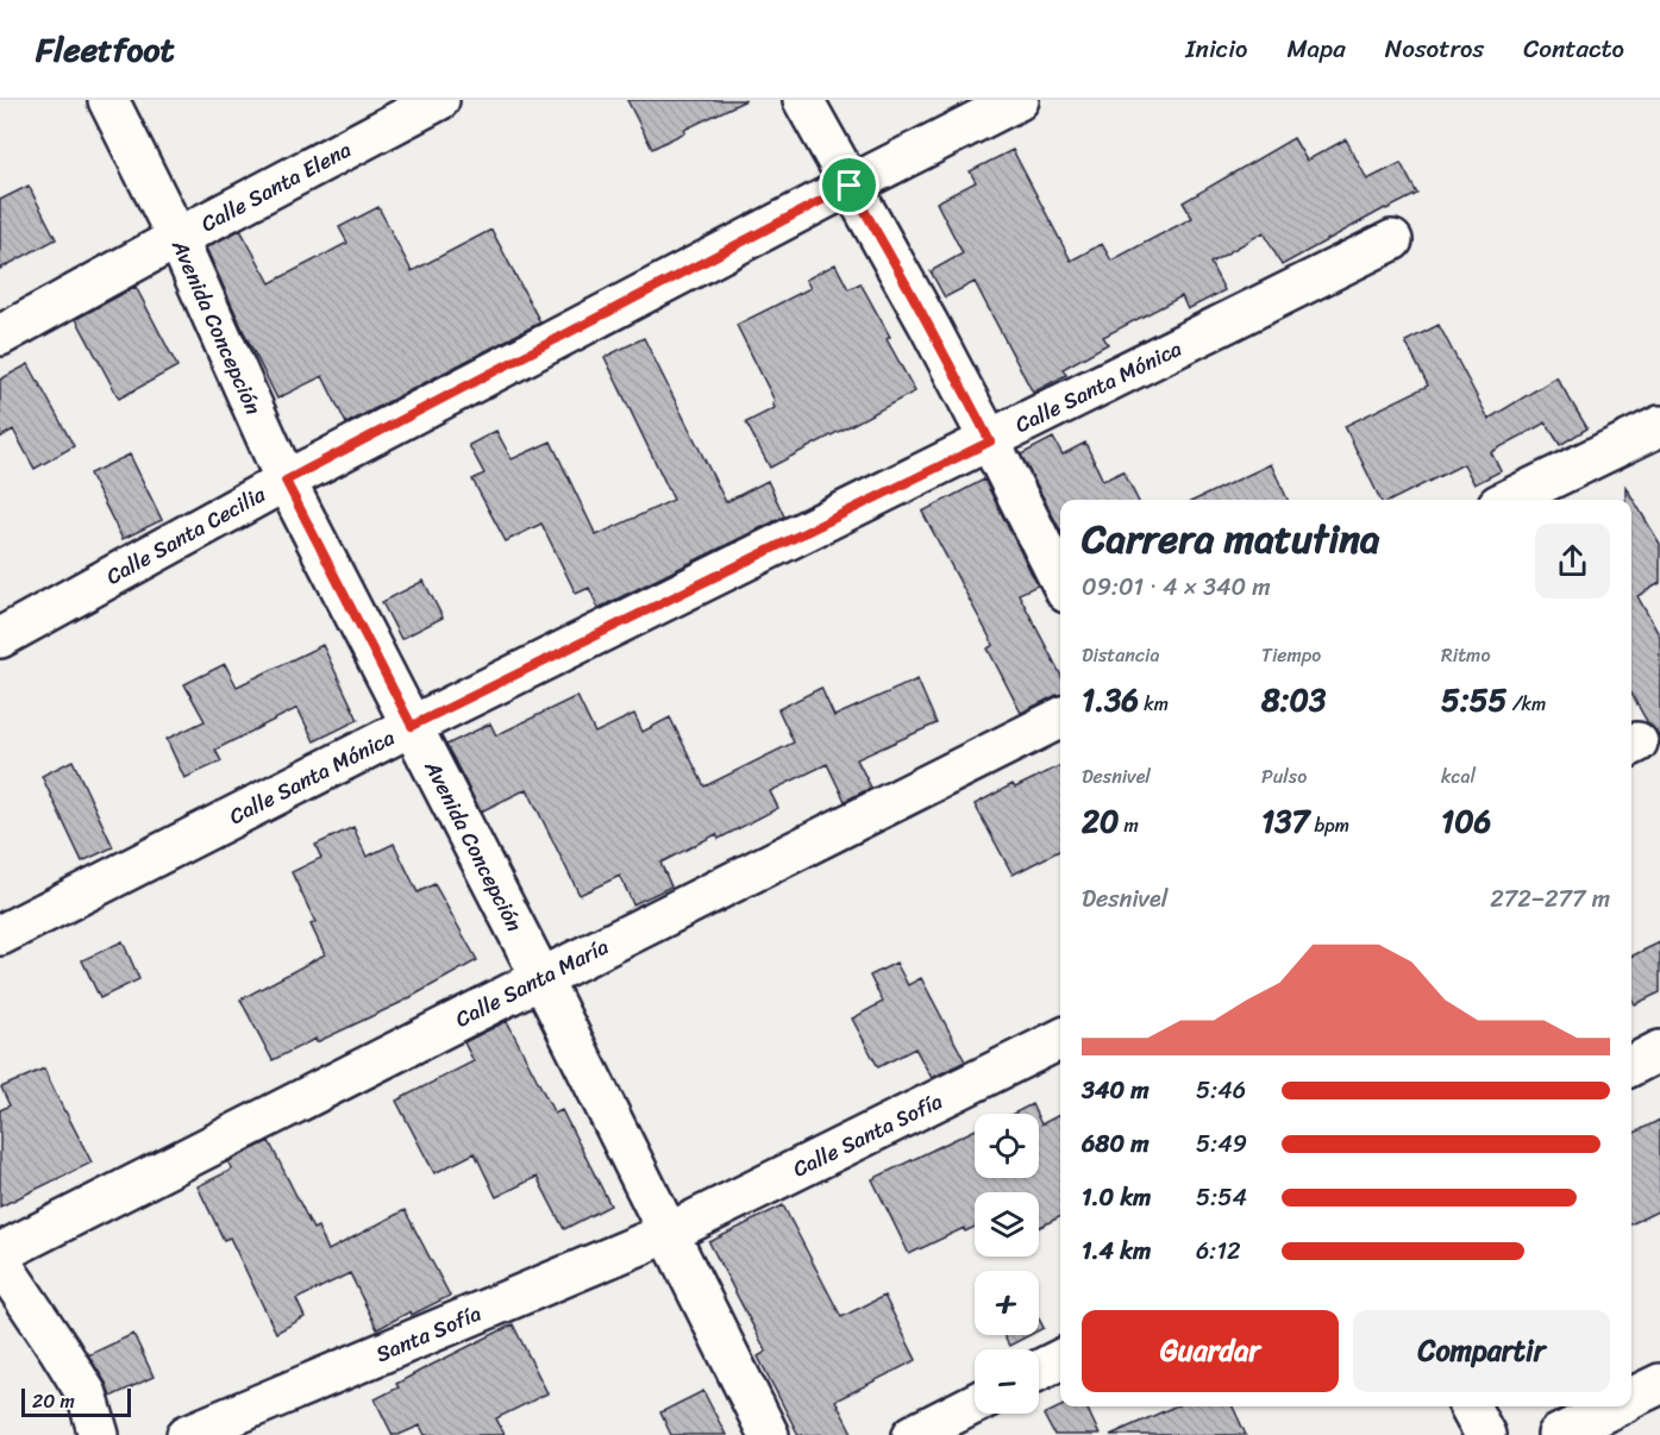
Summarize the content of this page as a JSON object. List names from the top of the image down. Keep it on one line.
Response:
{"streets":{"street":["Calle Santa Elena","Avenida Concepción","Calle Santa Mónica","Calle Santa Cecilia","Calle Santa María","Calle Santa Sofía","Santa Sofía"]},"crossings":[["Calle Santa Elena","Avenida Concepción"],["Avenida Concepción","Calle Santa Mónica"],["Avenida Concepción","Calle Santa Cecilia"],["Avenida Concepción","Calle Santa María"],["Avenida Concepción","Calle Santa Sofía"],["Avenida Concepción","Santa Sofía"],["Calle Santa Sofía","Santa Sofía"]],"scale_bar":"20 m","page":{"header":"Fleetfoot","nav":["Inicio","Mapa","Nosotros","Contacto"],"heading":["Carrera matutina","09:01 · 4 × 340 m"],"stats":[["Distancia","1.36 km"],["Tiempo","8:03"],["Ritmo","5:55 /km"],["Desnivel","20 m"],["Pulso","137 bpm"],["kcal","106"]],"chart":["Desnivel","272–277 m"],"list":[{"name":"340 m","note":"5:46"},{"name":"680 m","note":"5:49"},{"name":"1.0 km","note":"5:54"},{"name":"1.4 km","note":"6:12"}],"map_buttons":["+","−"],"buttons":["Guardar","Compartir"],"scale":"20 m"}}
